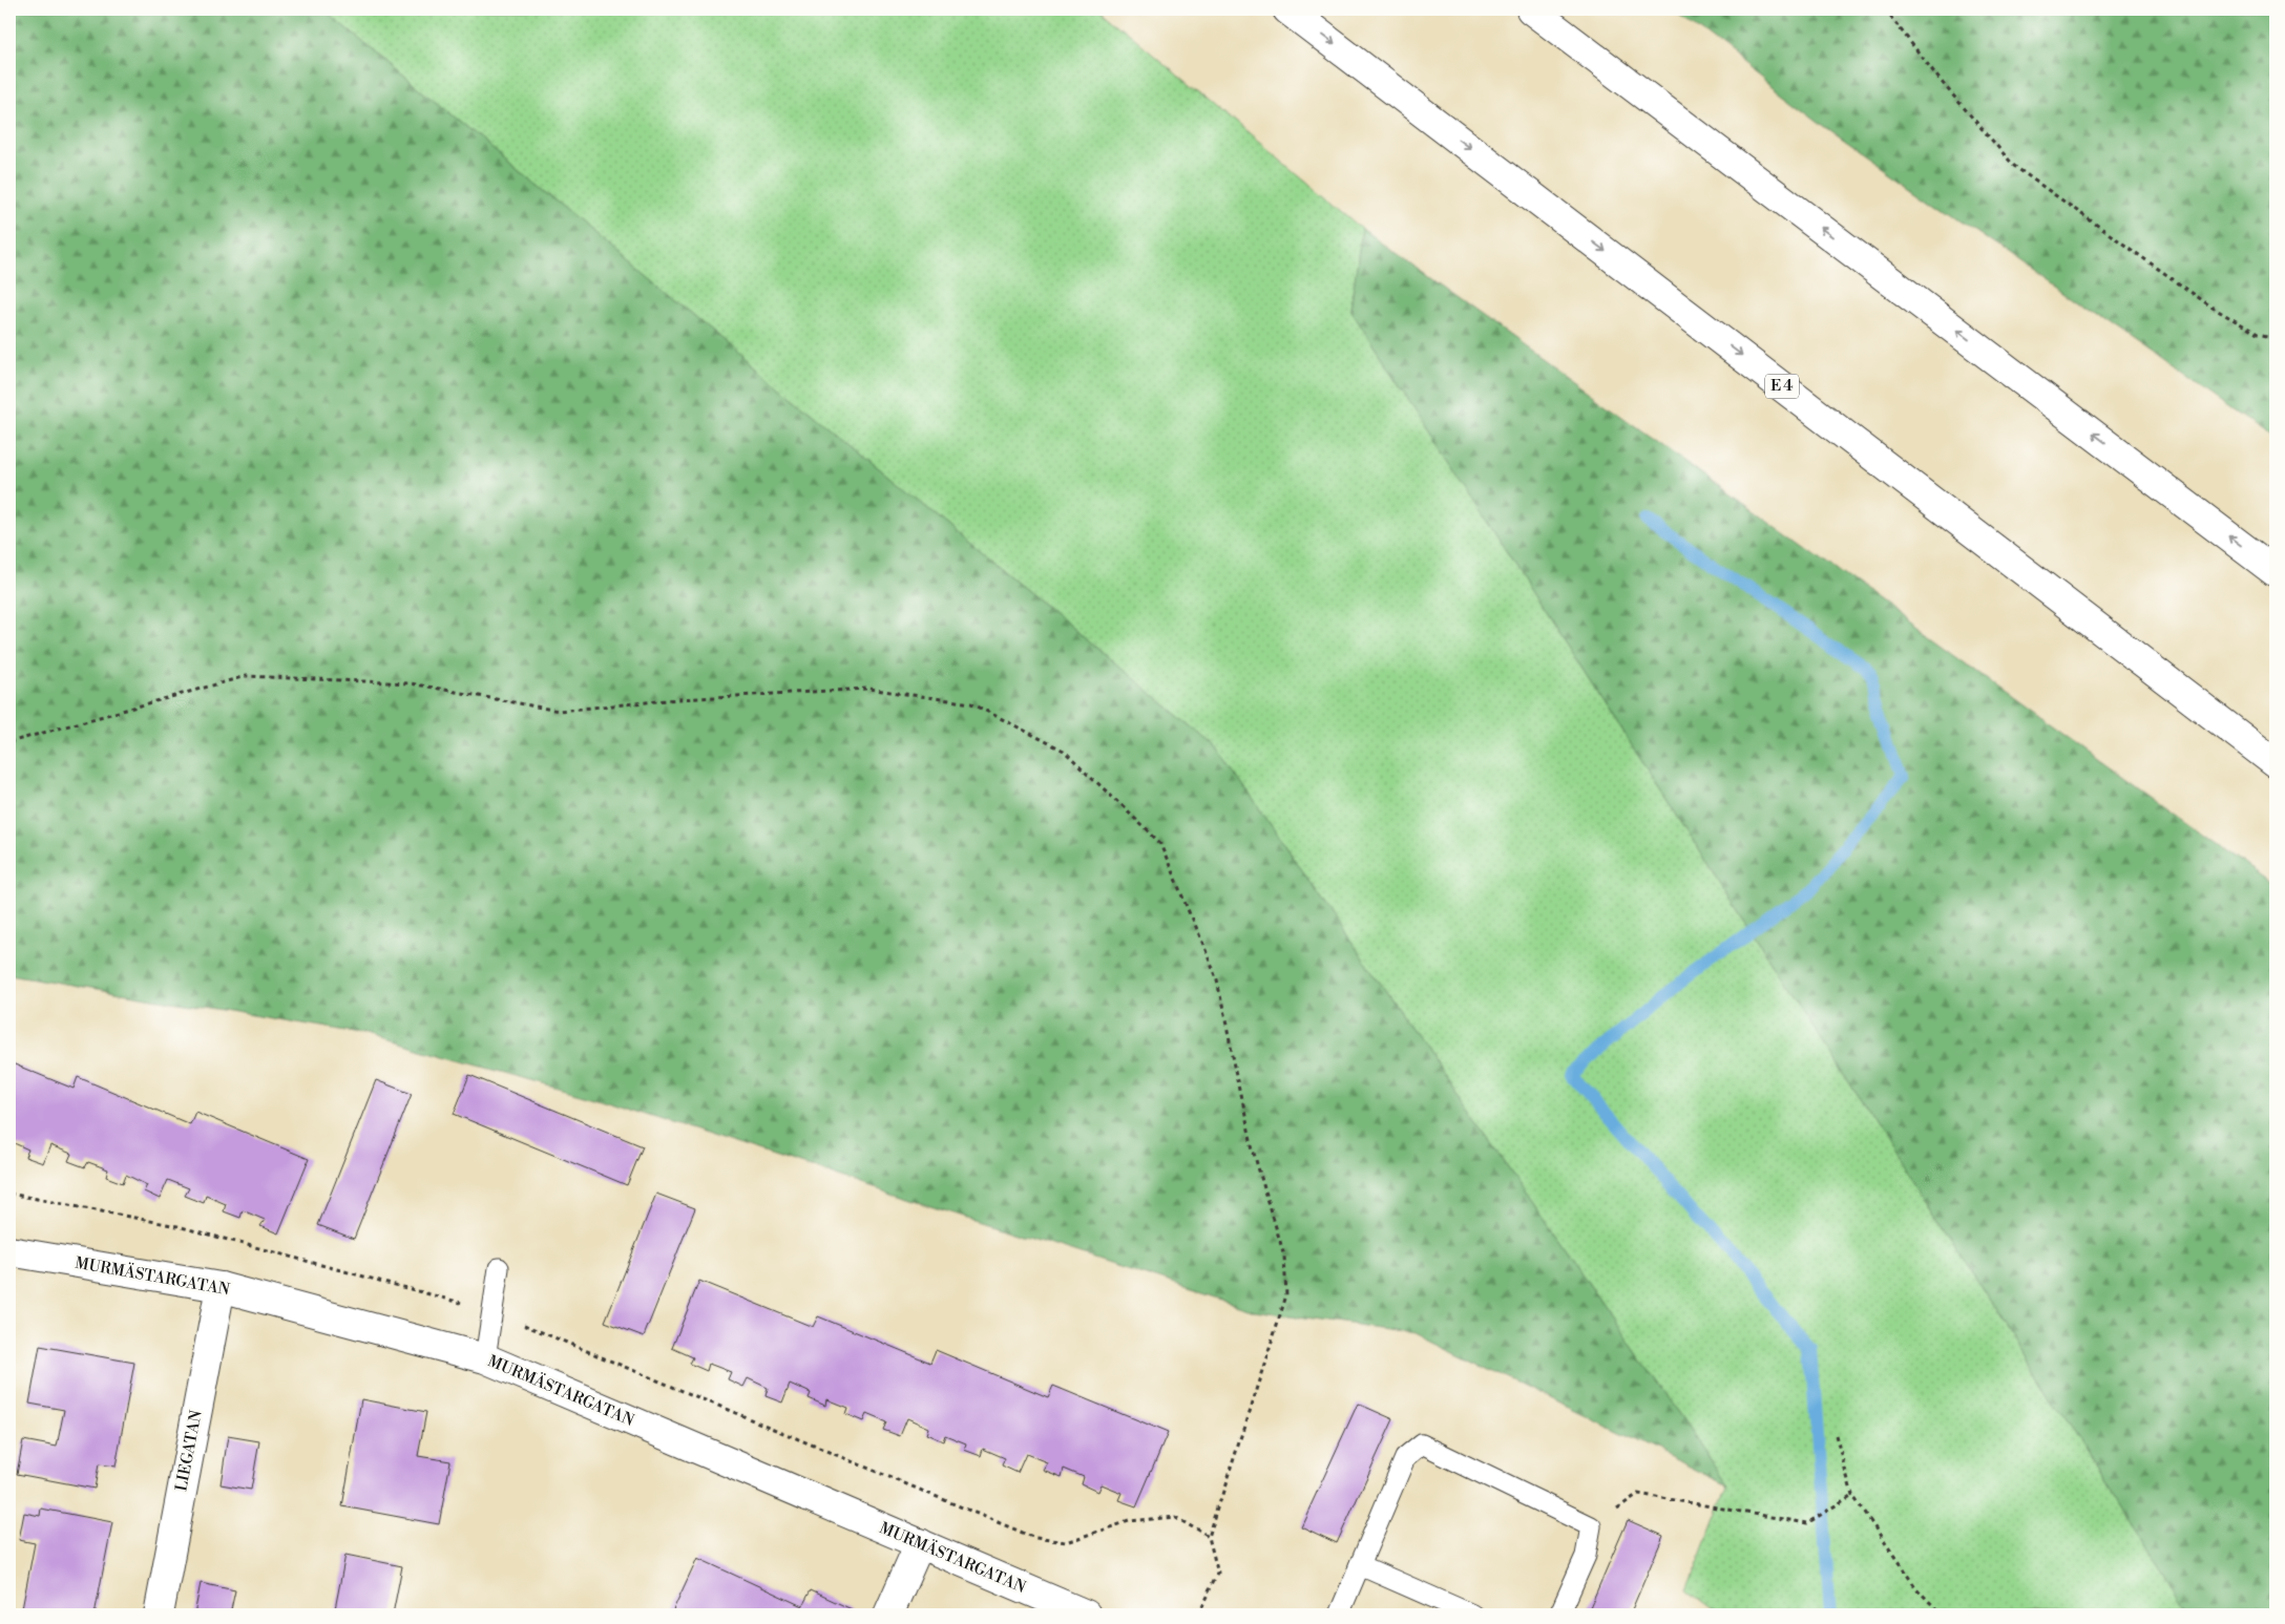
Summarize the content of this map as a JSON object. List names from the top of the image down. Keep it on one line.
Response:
{"streets":{"main road":["E 4","MURMÄSTARGATAN","LIEGATAN"]},"crossings":[["MURMÄSTARGATAN","LIEGATAN"]]}
